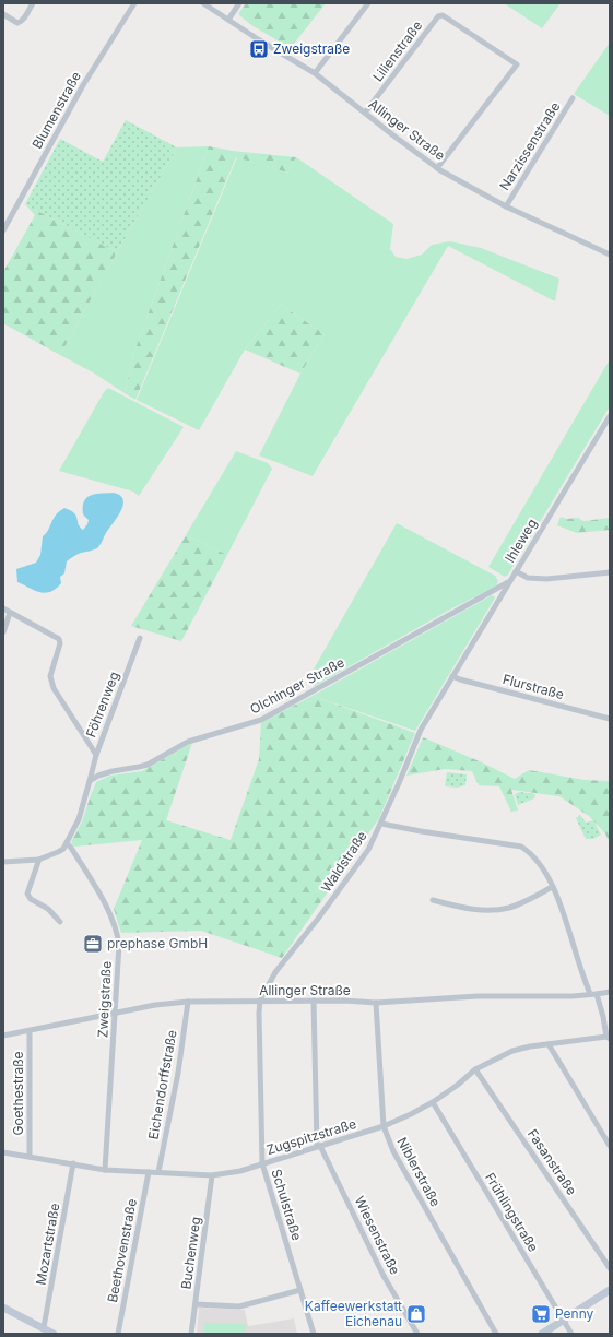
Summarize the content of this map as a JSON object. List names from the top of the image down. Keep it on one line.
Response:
{"streets":{"street":["Lilienstraße","Blumenstraße","Allinger Straße","Narzissenstraße","Ihleweg","Olchinger Straße","Flurstraße","Föhrenweg","Waldstraße","Zweigstraße","Eichendorffstraße","Goethestraße","Zugspitzstraße","Fasanstraße","Niblerstraße","Schulstraße","Frühlingstraße","Wiesenstraße","Mozartstraße","Beethovenstraße","Buchenweg"]},"crossings":[["Lilienstraße","Allinger Straße"],["Allinger Straße","Narzissenstraße"],["Allinger Straße","Waldstraße"],["Allinger Straße","Zweigstraße"],["Allinger Straße","Eichendorffstraße"],["Allinger Straße","Goethestraße"],["Allinger Straße","Niblerstraße"],["Allinger Straße","Schulstraße"],["Allinger Straße","Wiesenstraße"],["Ihleweg","Olchinger Straße"],["Ihleweg","Flurstraße"],["Ihleweg","Waldstraße"],["Olchinger Straße","Föhrenweg"],["Flurstraße","Waldstraße"],["Waldstraße","Schulstraße"],["Zweigstraße","Zugspitzstraße"],["Eichendorffstraße","Zugspitzstraße"],["Goethestraße","Zugspitzstraße"],["Zugspitzstraße","Fasanstraße"],["Zugspitzstraße","Niblerstraße"],["Zugspitzstraße","Schulstraße"],["Zugspitzstraße","Frühlingstraße"],["Zugspitzstraße","Wiesenstraße"],["Zugspitzstraße","Mozartstraße"],["Zugspitzstraße","Beethovenstraße"],["Zugspitzstraße","Buchenweg"]],"places":{"bus stop":["Zweigstraße"],"office":["prephase GmbH"],"shop":["Kaffeewerkstatt Eichenau"],"supermarket":["Penny"]}}
